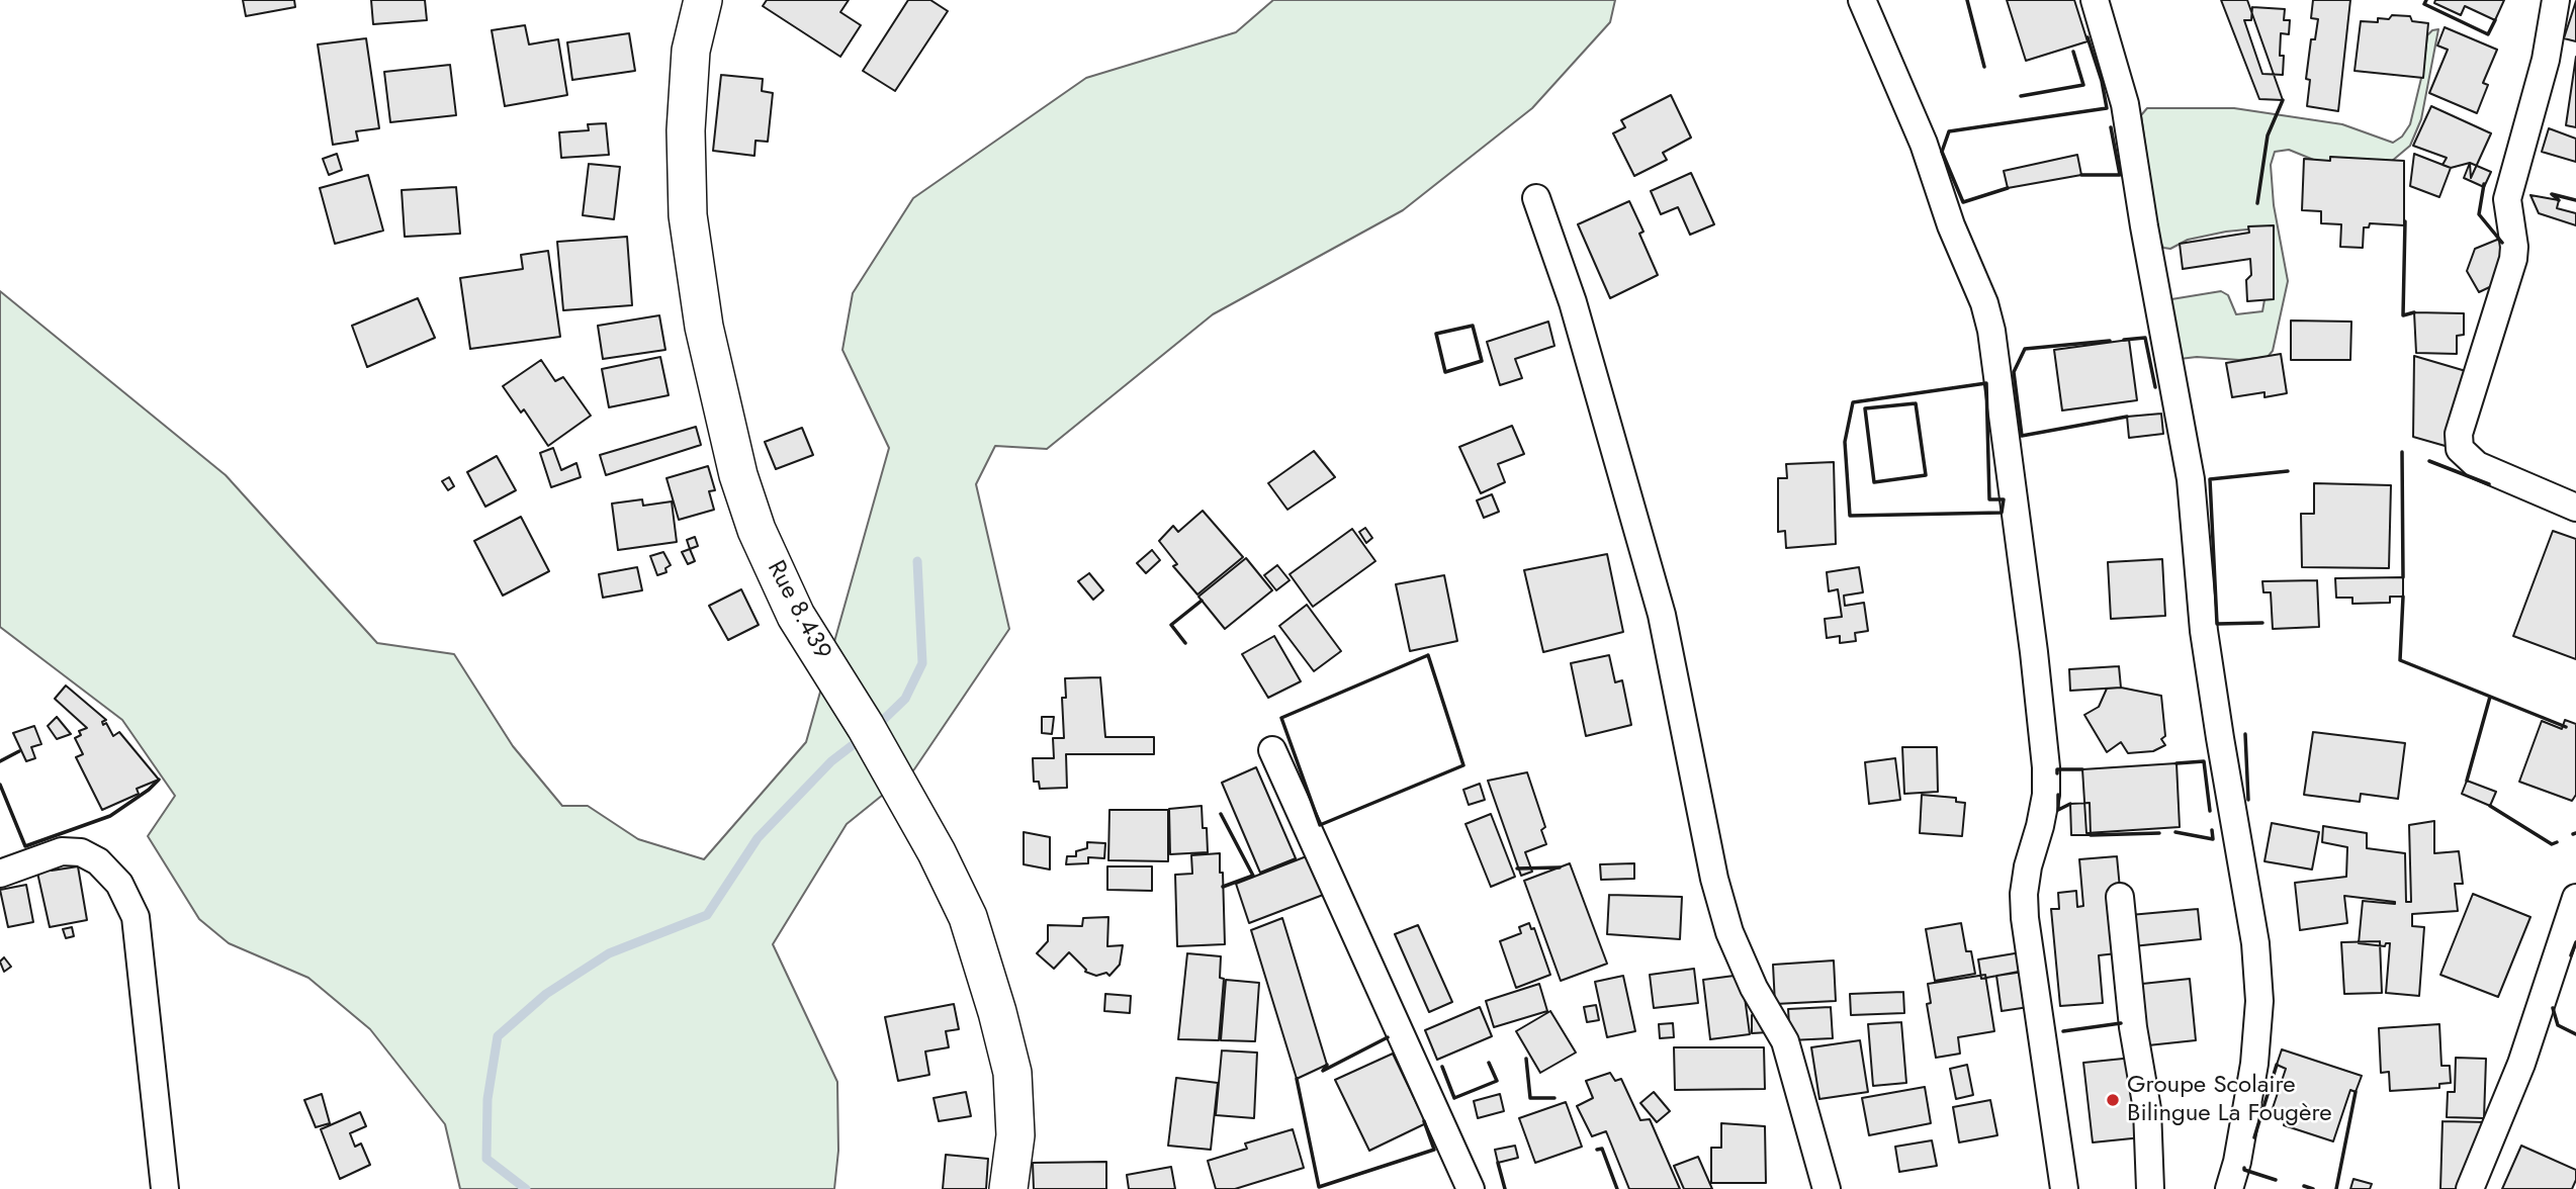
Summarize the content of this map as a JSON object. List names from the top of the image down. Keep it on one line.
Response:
{"streets":{"street":["Rue 8.439"]},"places":["Groupe Scolaire Bilingue La Fougère"]}
